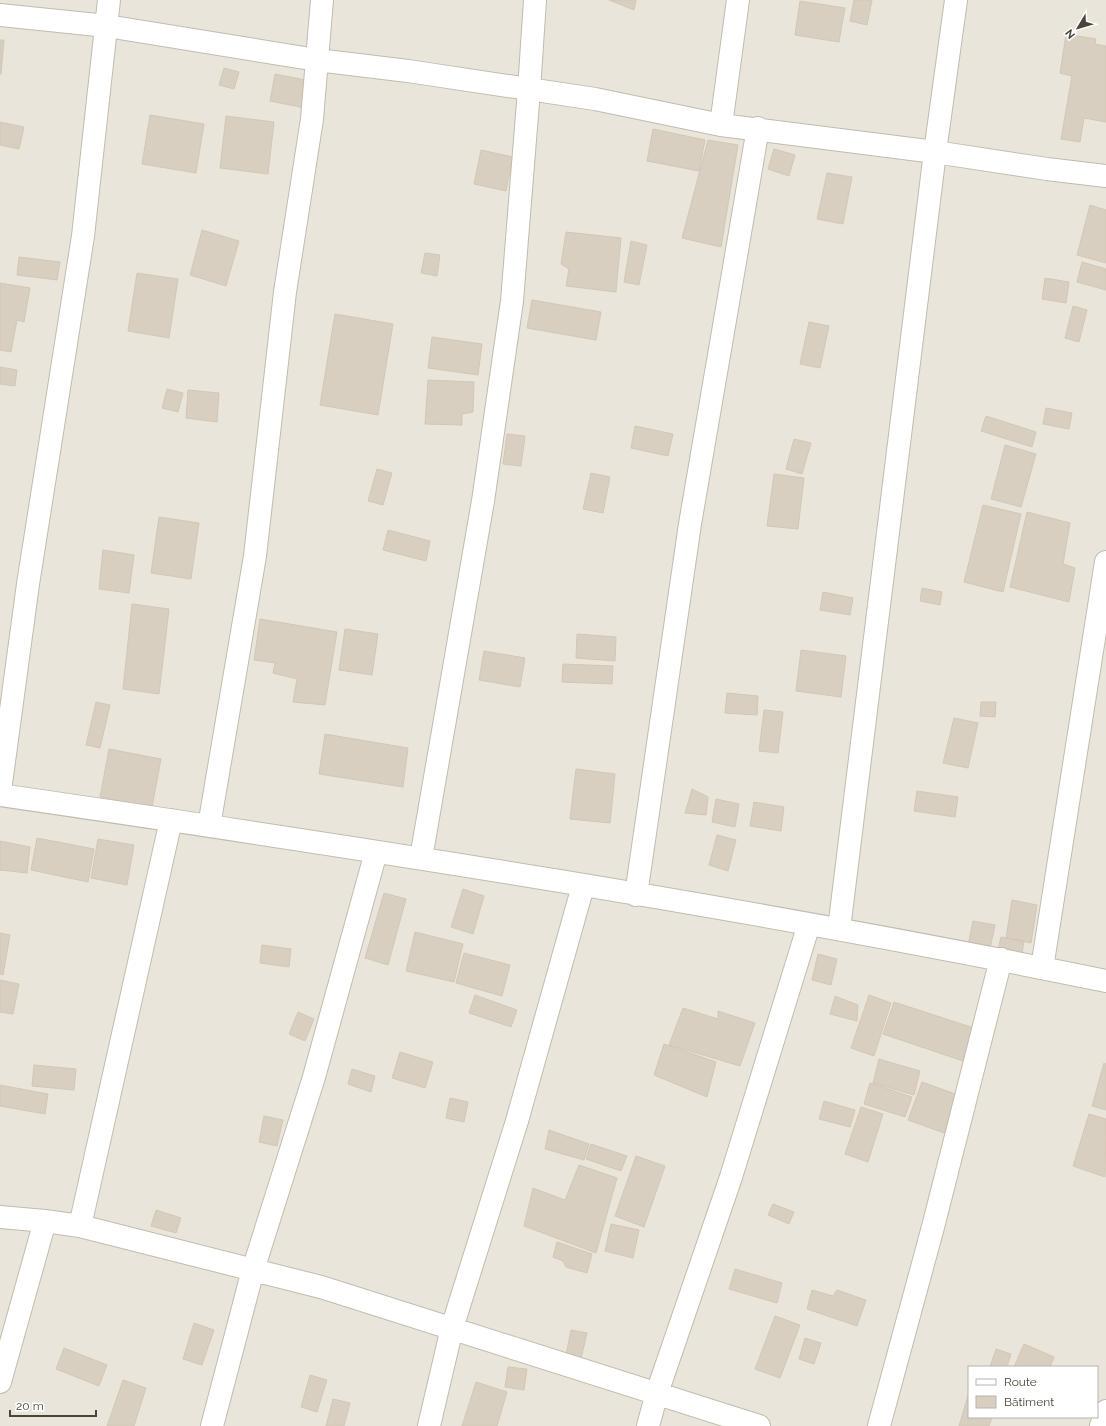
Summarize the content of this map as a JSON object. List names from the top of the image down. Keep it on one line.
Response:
{"legend":["Route","Bâtiment"],"scale_bar":"20 m","north":"bottom left"}
